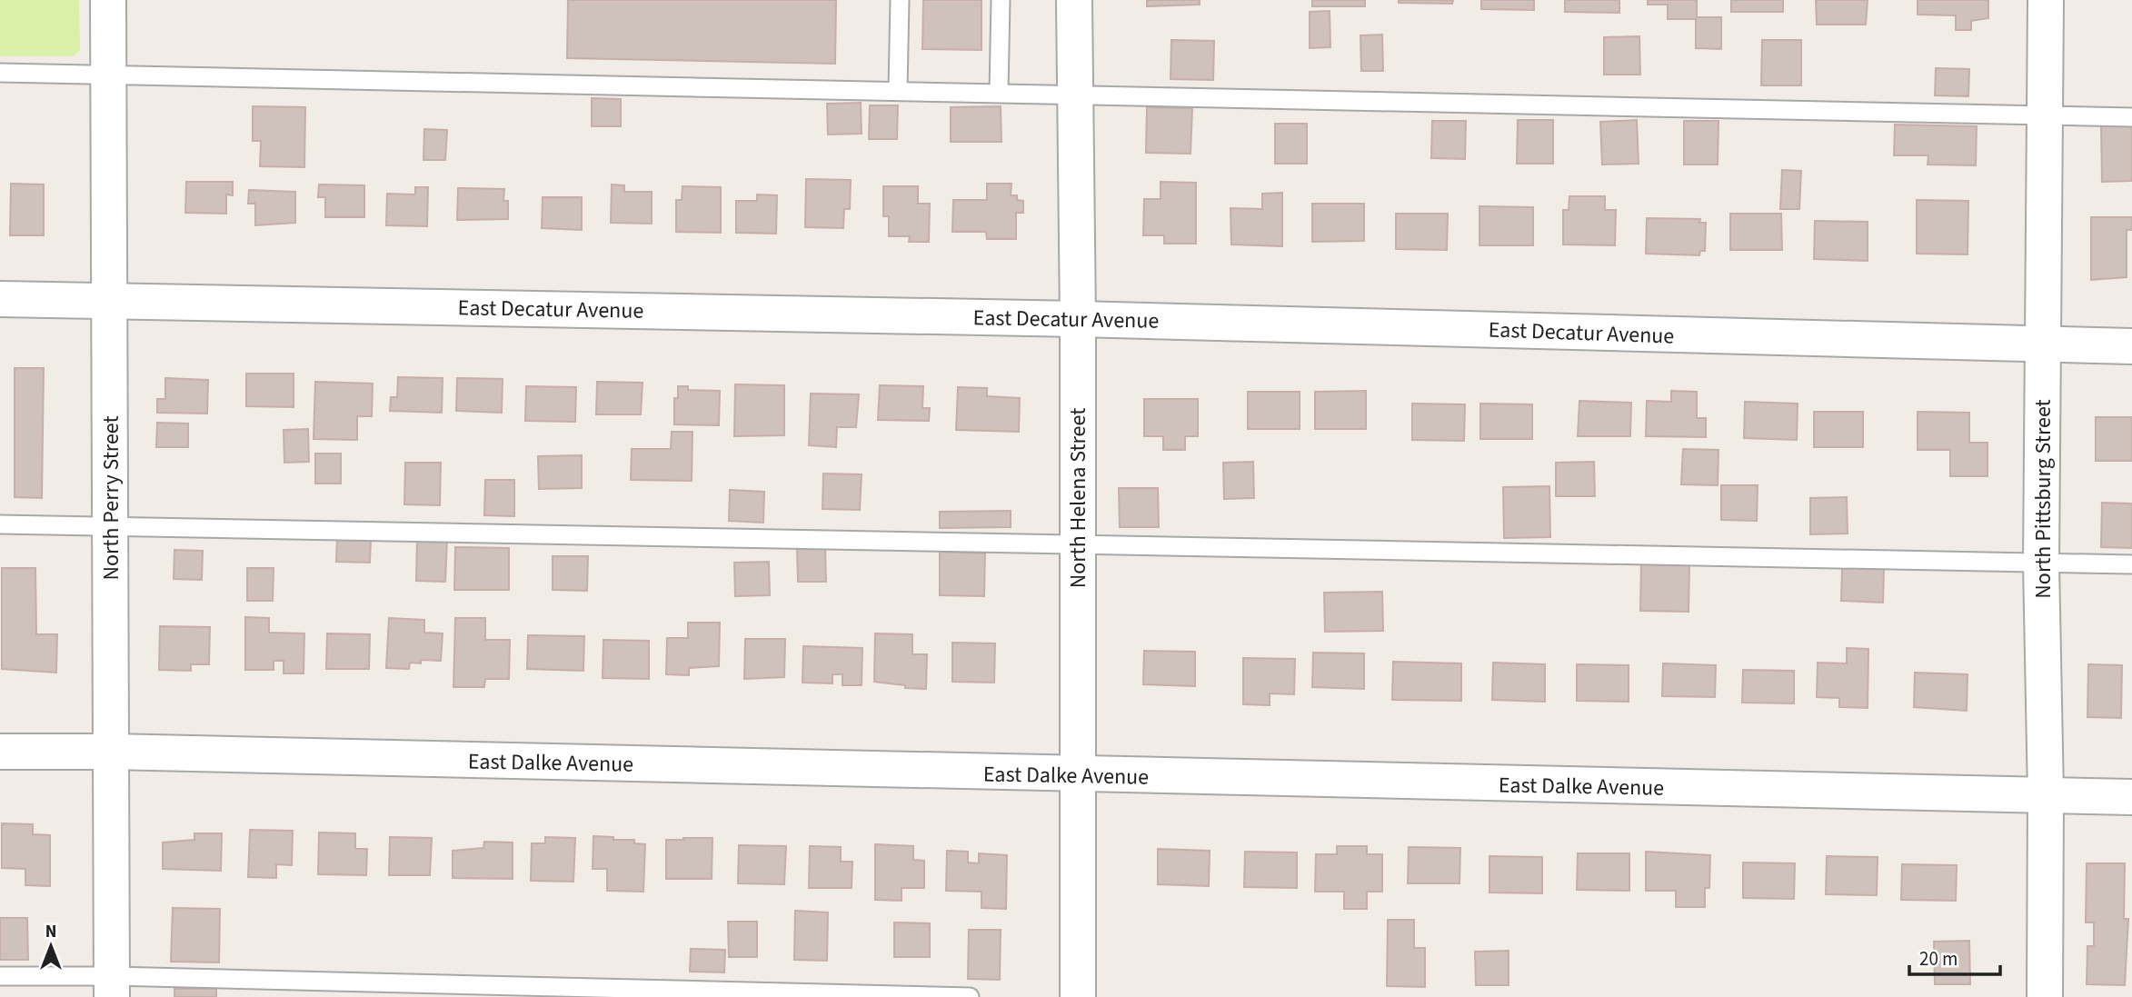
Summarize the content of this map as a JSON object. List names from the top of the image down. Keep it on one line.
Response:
{"streets":{"street":["East Decatur Avenue","North Perry Street","North Helena Street","North Pittsburg Street","East Dalke Avenue"]},"crossings":[["East Decatur Avenue","North Perry Street"],["East Decatur Avenue","North Helena Street"],["East Decatur Avenue","North Pittsburg Street"],["North Perry Street","East Dalke Avenue"],["North Helena Street","East Dalke Avenue"],["North Pittsburg Street","East Dalke Avenue"]],"scale_bar":"20 m","north":"top"}
